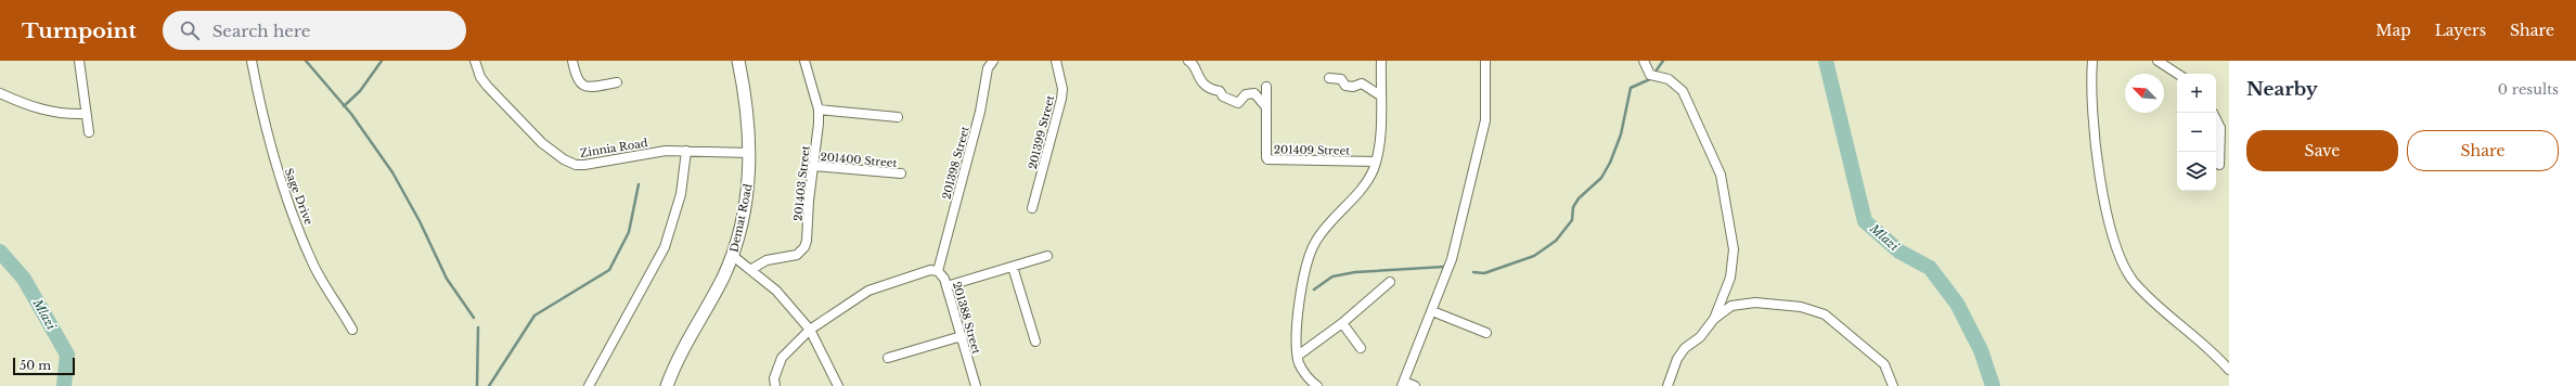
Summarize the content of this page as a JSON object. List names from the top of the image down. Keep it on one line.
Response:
{"streets":{"street":["201399 Street","Zinnia Road","201409 Street","201400 Street","201398 Street","201403 Street","Sage Drive","Demat Road","201388 Street"]},"crossings":[["Zinnia Road","Demat Road"],["201400 Street","201403 Street"],["201398 Street","201388 Street"]],"water":["Mlazi"],"scale_bar":"50 m","north":"top left","page":{"header":"Turnpoint","search":"Search here","nav":["Map","Layers","Share"],"heading":["Nearby","0 results"],"map_buttons":["+","−"],"buttons":["Save","Share"],"scale":"50 m"}}
